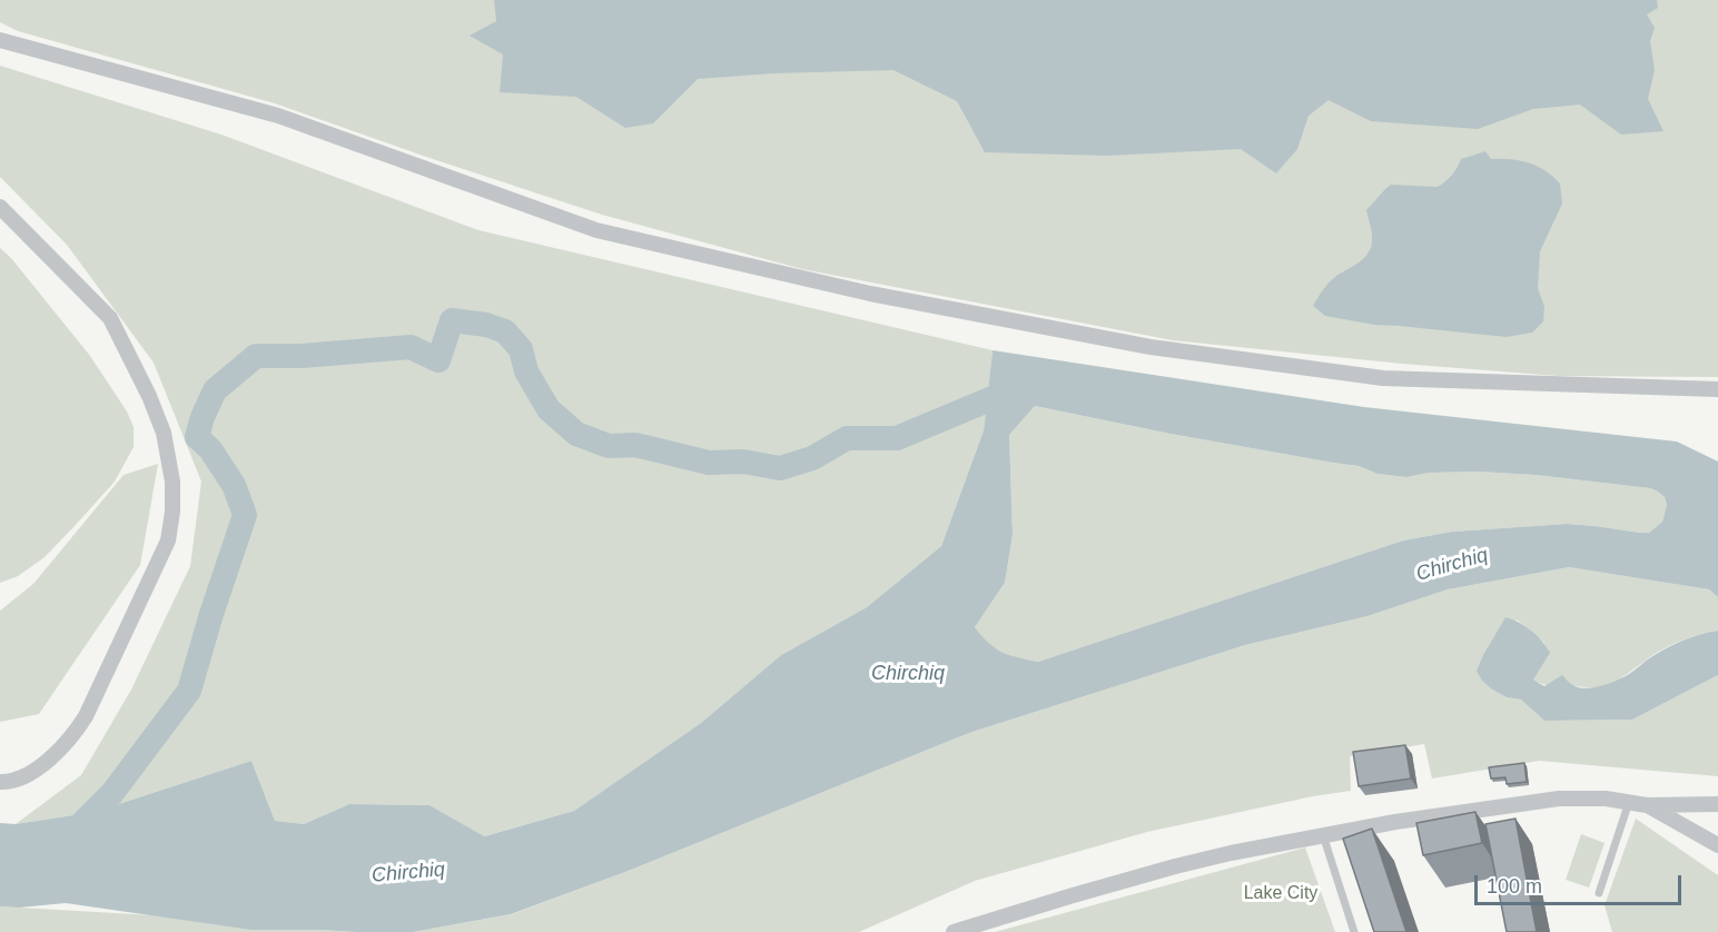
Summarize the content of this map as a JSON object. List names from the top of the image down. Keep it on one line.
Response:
{"water":["Chirchiq"],"parks":["Lake City"],"scale_bar":"100 m"}
